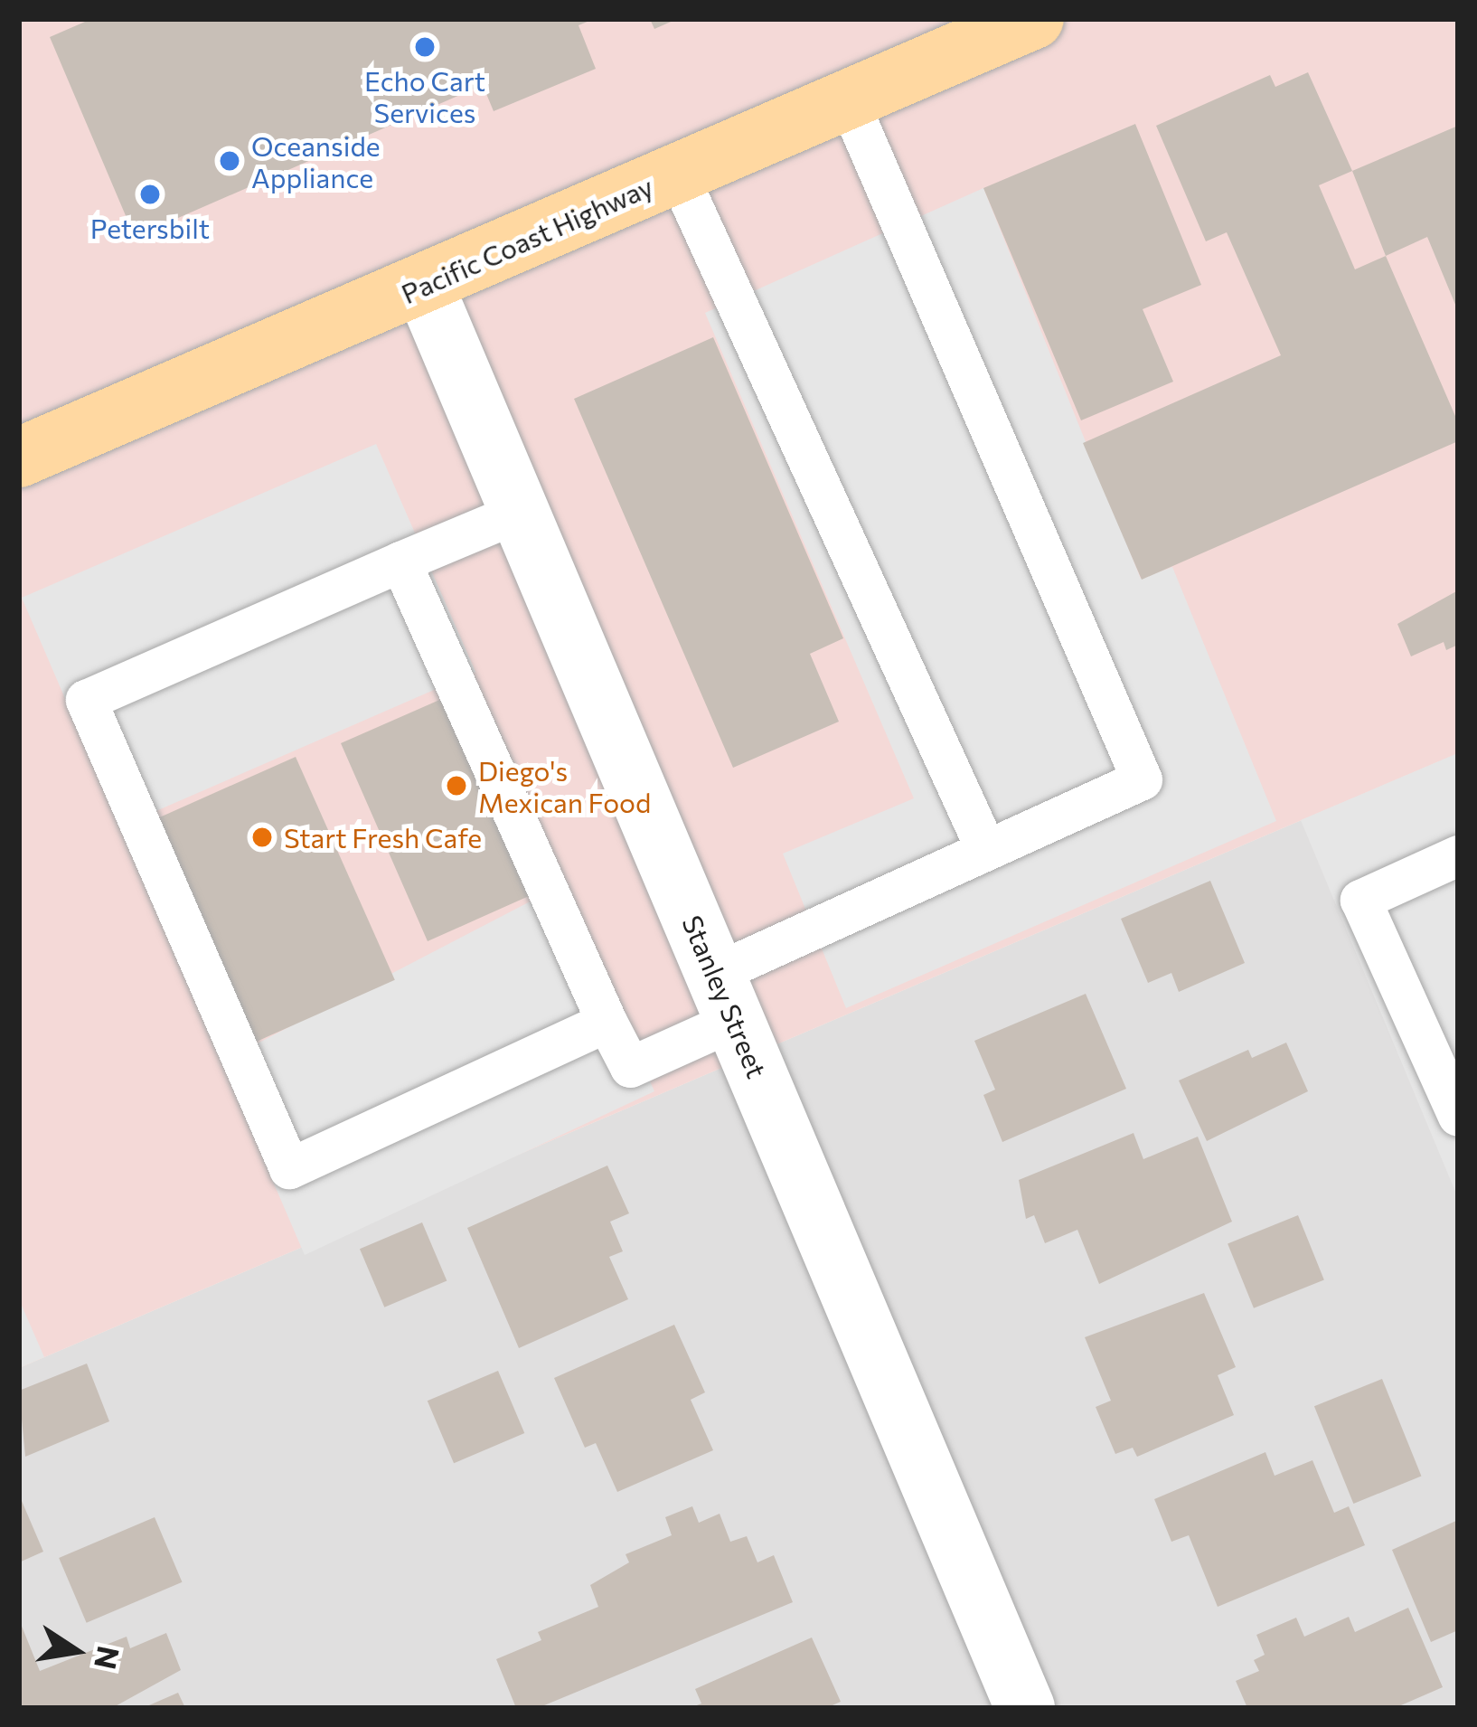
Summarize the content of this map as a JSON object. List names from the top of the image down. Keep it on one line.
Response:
{"streets":{"main road":["Pacific Coast Highway"],"street":["Stanley Street"]},"crossings":[["Pacific Coast Highway","Stanley Street"]],"places":["Echo Cart Services","Oceanside Appliance","Petersbilt","Diego's Mexican Food","Start Fresh Cafe"],"north":"right"}
